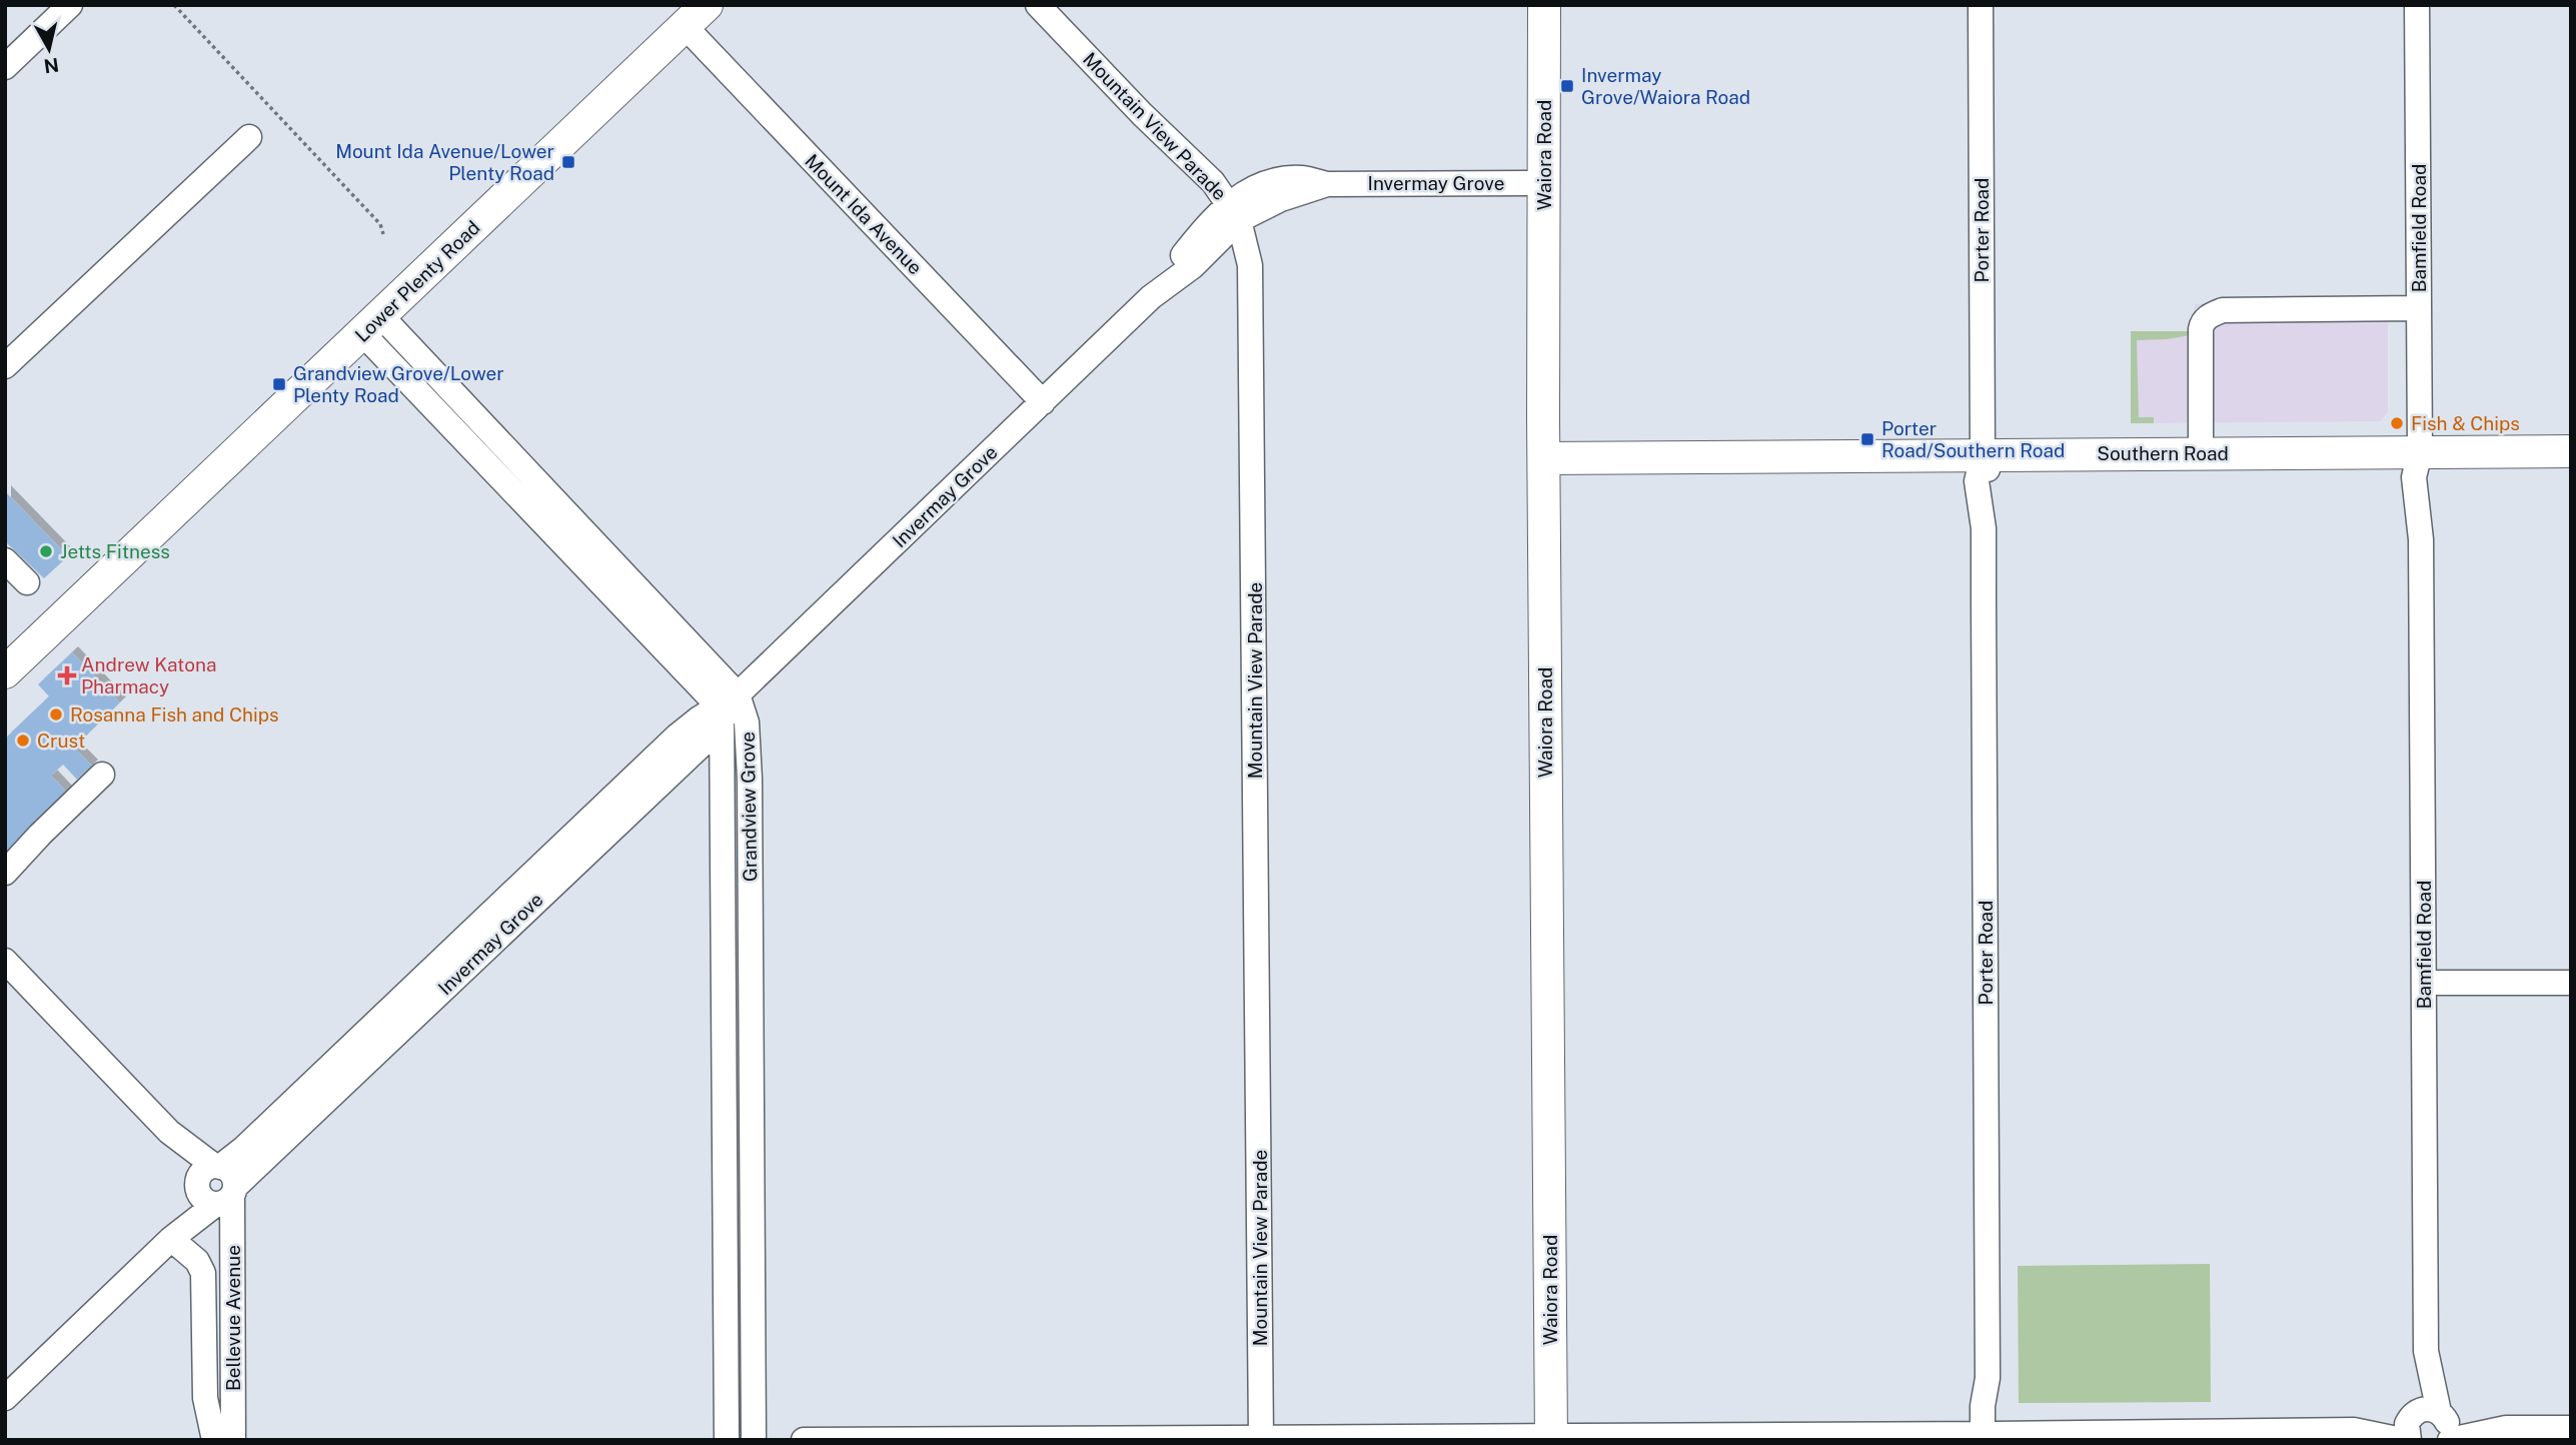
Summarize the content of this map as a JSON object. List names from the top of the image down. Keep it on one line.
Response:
{"streets":{"main road":["Waiora Road","Lower Plenty Road","Southern Road"],"street":["Mountain View Parade","Invermay Grove","Mount Ida Avenue","Bamfield Road","Porter Road","Grandview Grove","Bellevue Avenue"]},"crossings":[["Mountain View Parade","Invermay Grove"],["Waiora Road","Invermay Grove"],["Waiora Road","Southern Road"],["Invermay Grove","Mount Ida Avenue"],["Invermay Grove","Grandview Grove"],["Invermay Grove","Bellevue Avenue"],["Mount Ida Avenue","Lower Plenty Road"],["Bamfield Road","Southern Road"],["Porter Road","Southern Road"],["Lower Plenty Road","Grandview Grove"]],"places":{"transit":["Invermay Grove/Waiora Road","Mount Ida Avenue/Lower Plenty Road","Grandview Grove/Lower Plenty Road","Porter Road/Southern Road"],"other":["Fish & Chips","Jetts Fitness","Rosanna Fish and Chips","Crust"],"health":["Andrew Katona Pharmacy"]},"north":"bottom"}
